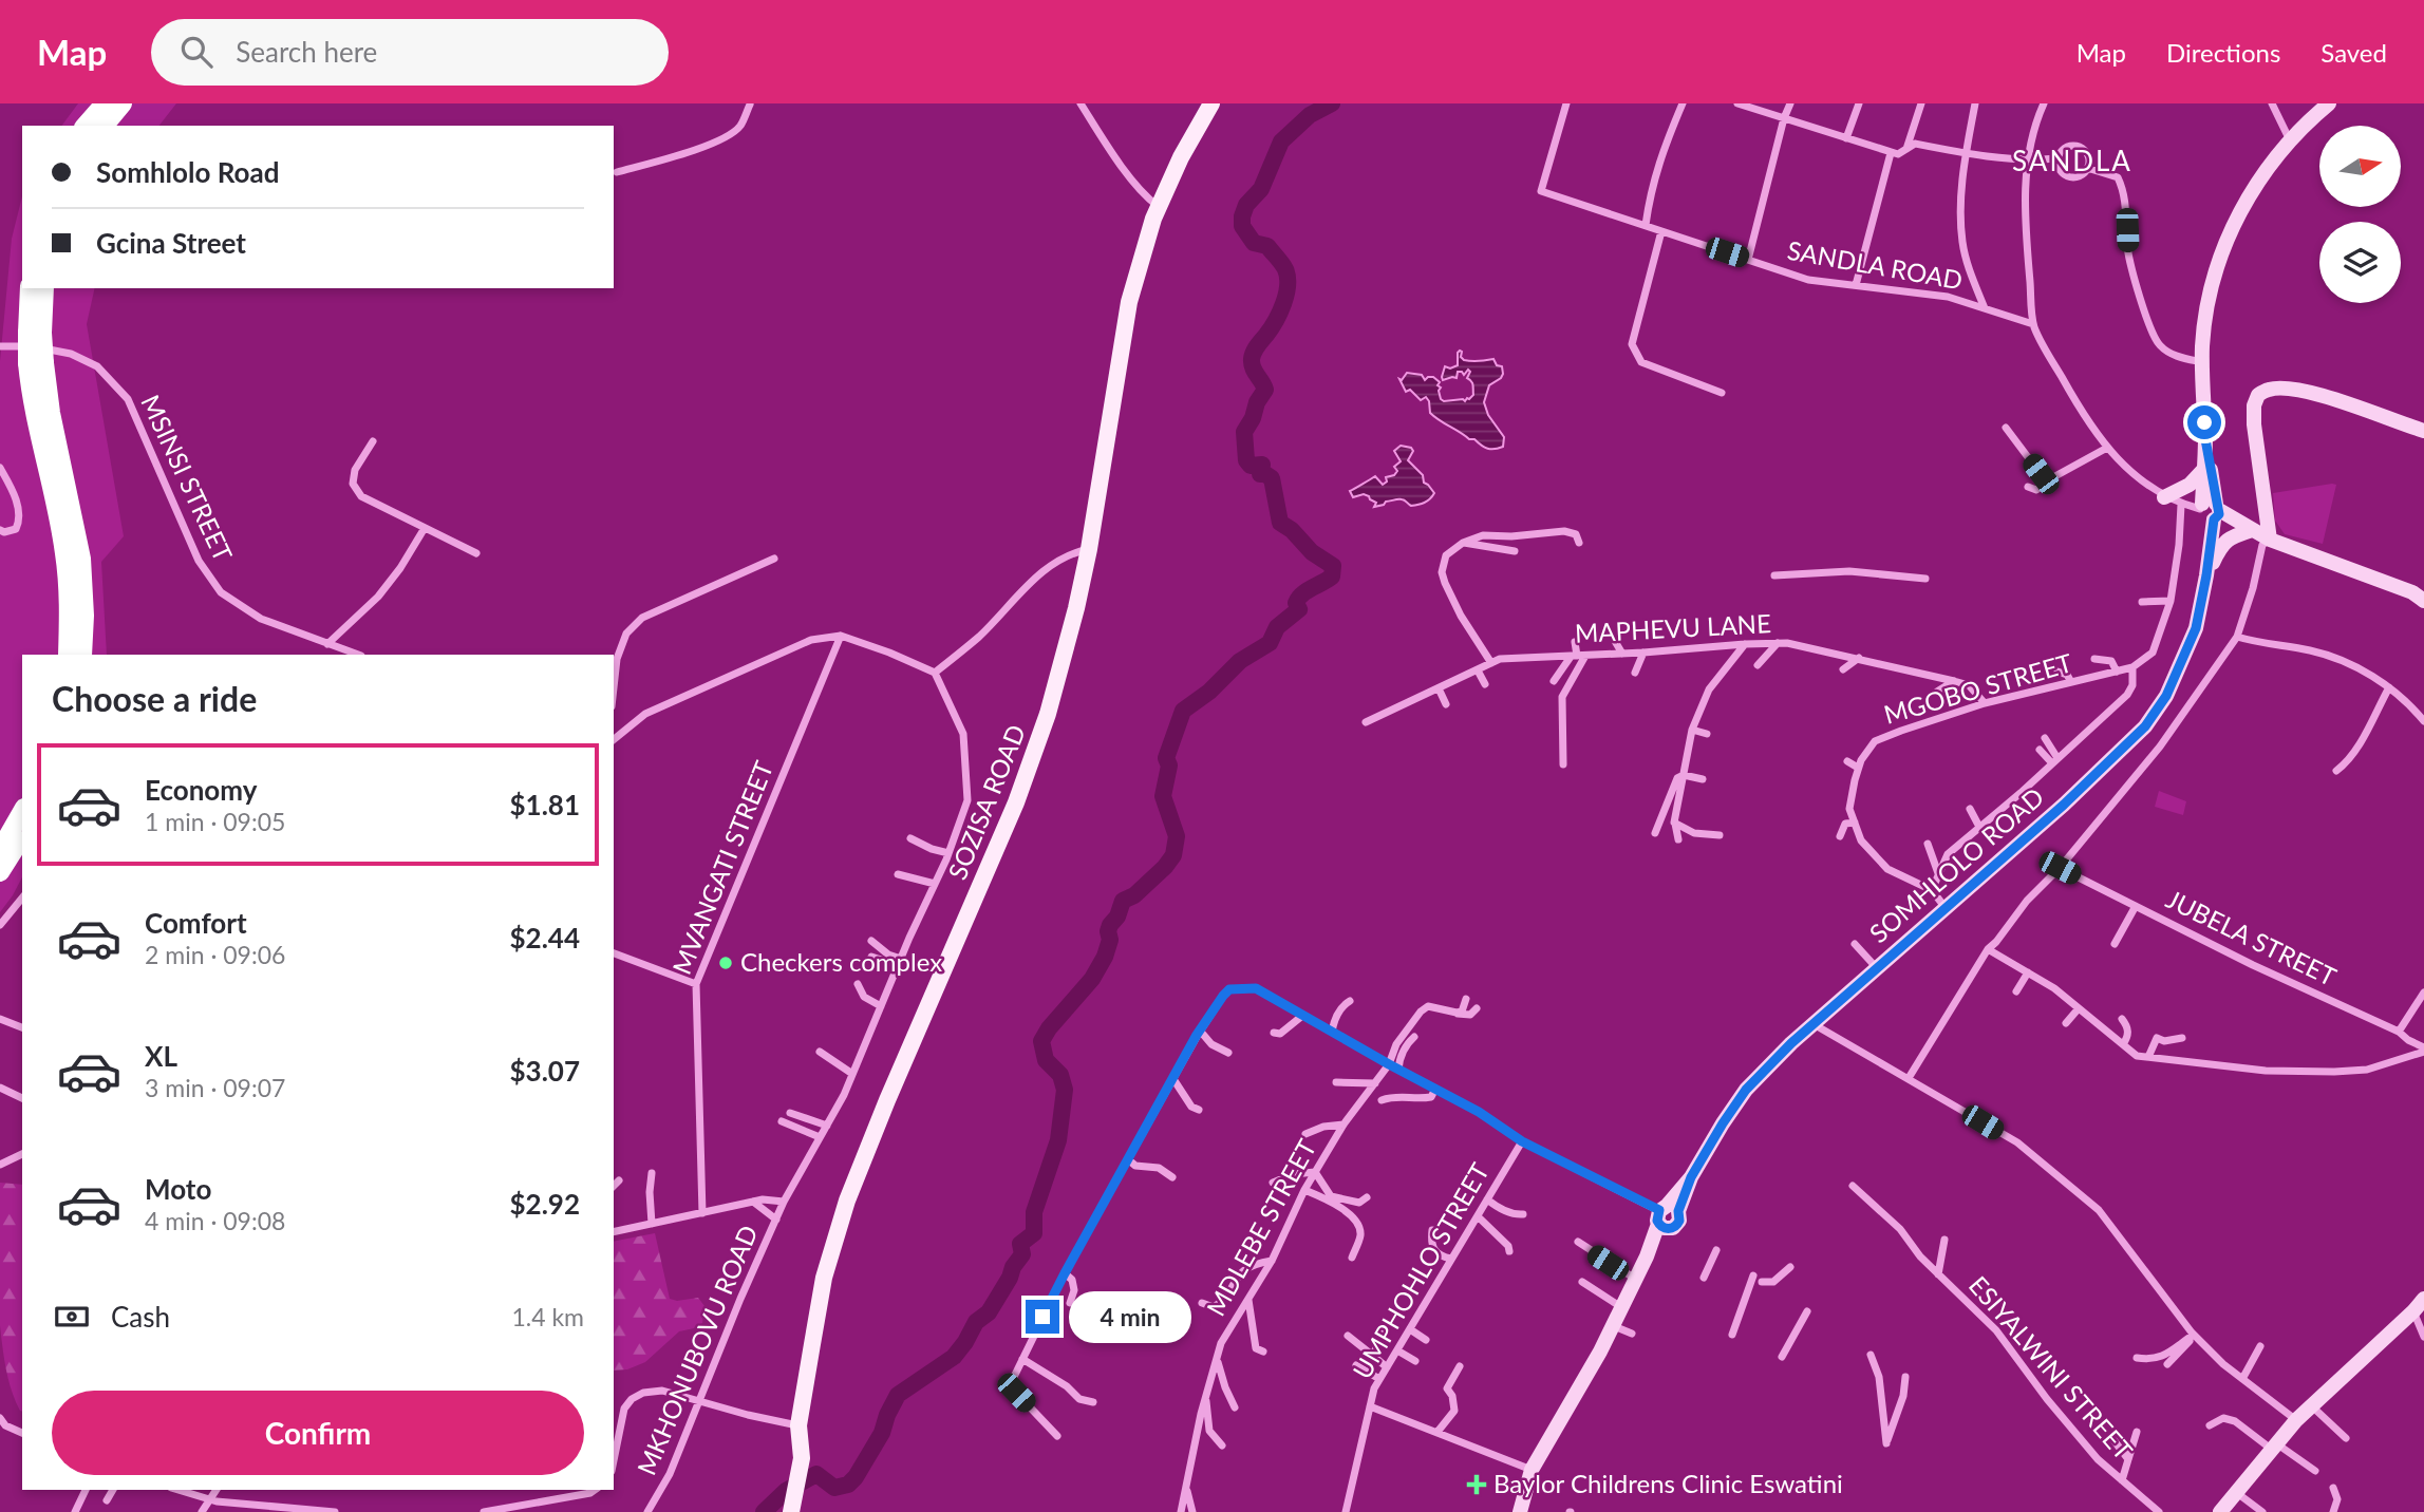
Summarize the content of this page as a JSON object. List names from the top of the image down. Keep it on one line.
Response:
{"streets":{"main road":["SOZISA ROAD","SOMHLOLO ROAD"],"street":["SANDLA ROAD","MSINSI STREET","MAPHEVU LANE","MGOBO STREET","MVANGATI STREET","JUBELA STREET","MDLEBE STREET","UMPHOHLO STREET","MKHONUBOVU ROAD","ESIYALWINI STREET"]},"crossings":[["MAPHEVU LANE","MGOBO STREET"],["MGOBO STREET","SOMHLOLO ROAD"]],"districts":["SANDLA"],"places":{"other":["Checkers complex"],"health":["Baylor Childrens Clinic Eswatini"]},"north":"right","page":{"header":"Map","search":"Search here","nav":["Map","Directions","Saved"],"banner":["Somhlolo Road","Gcina Street"],"heading":"Choose a ride","list":[{"name":"Economy","note":"1 min · 09:05","value":"$1.81"},{"name":"Comfort","note":"2 min · 09:06","value":"$2.44"},{"name":"XL","note":"3 min · 09:07","value":"$3.07"},{"name":"Moto","note":"4 min · 09:08","value":"$2.92"}],"pay":["Cash","1.4 km"],"bubble":"4 min","buttons":"Confirm"}}
